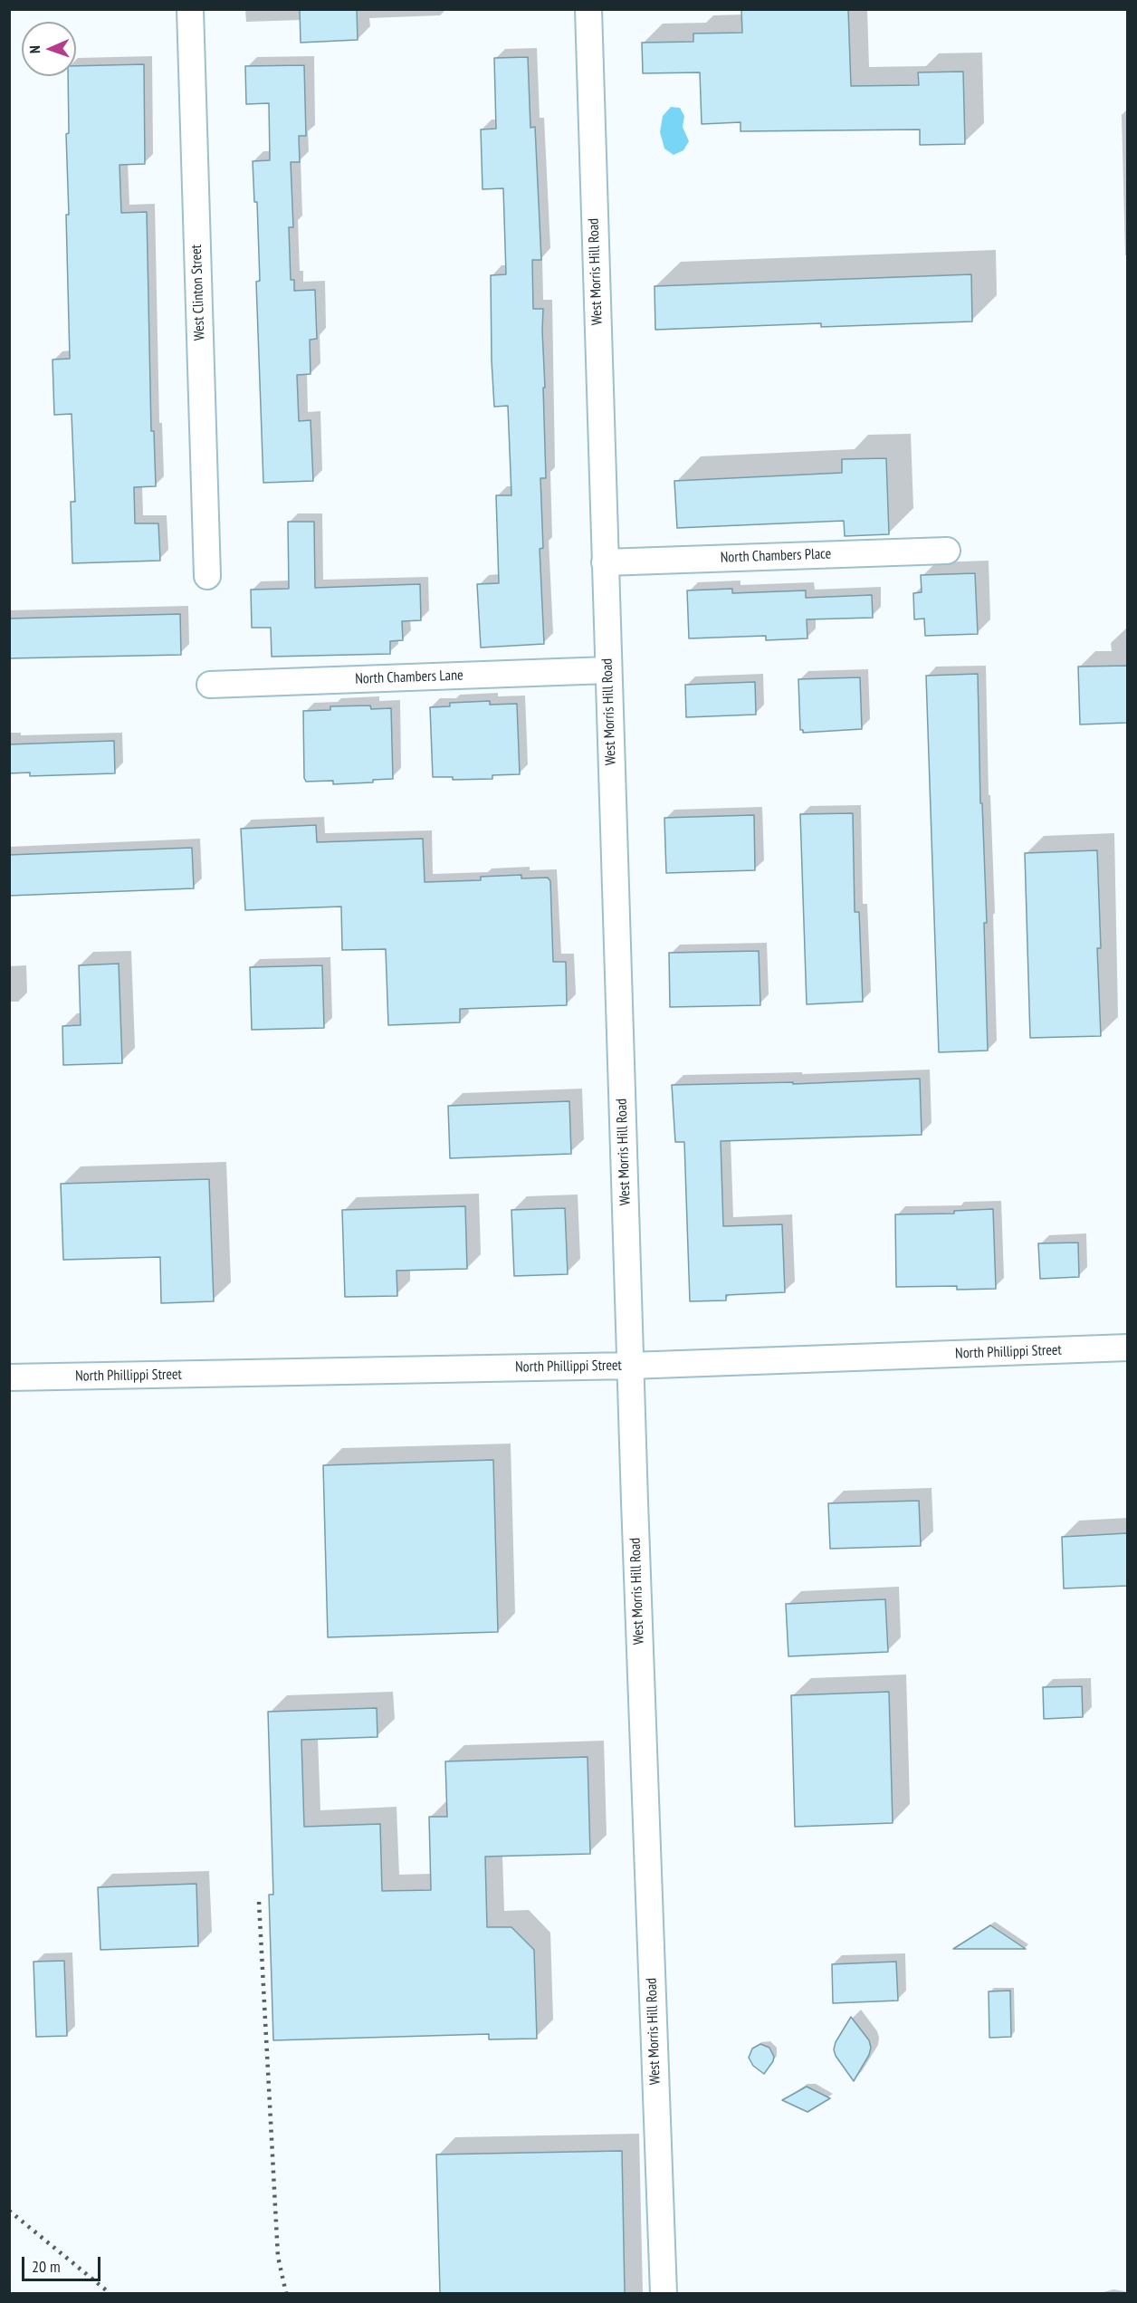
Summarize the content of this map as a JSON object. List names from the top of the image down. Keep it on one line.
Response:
{"streets":{"street":["West Morris Hill Road","West Clinton Street","North Chambers Place","North Chambers Lane","North Phillippi Street"]},"crossings":[["West Morris Hill Road","North Chambers Place"],["West Morris Hill Road","North Chambers Lane"],["West Morris Hill Road","North Phillippi Street"]],"scale_bar":"20 m","north":"left"}
